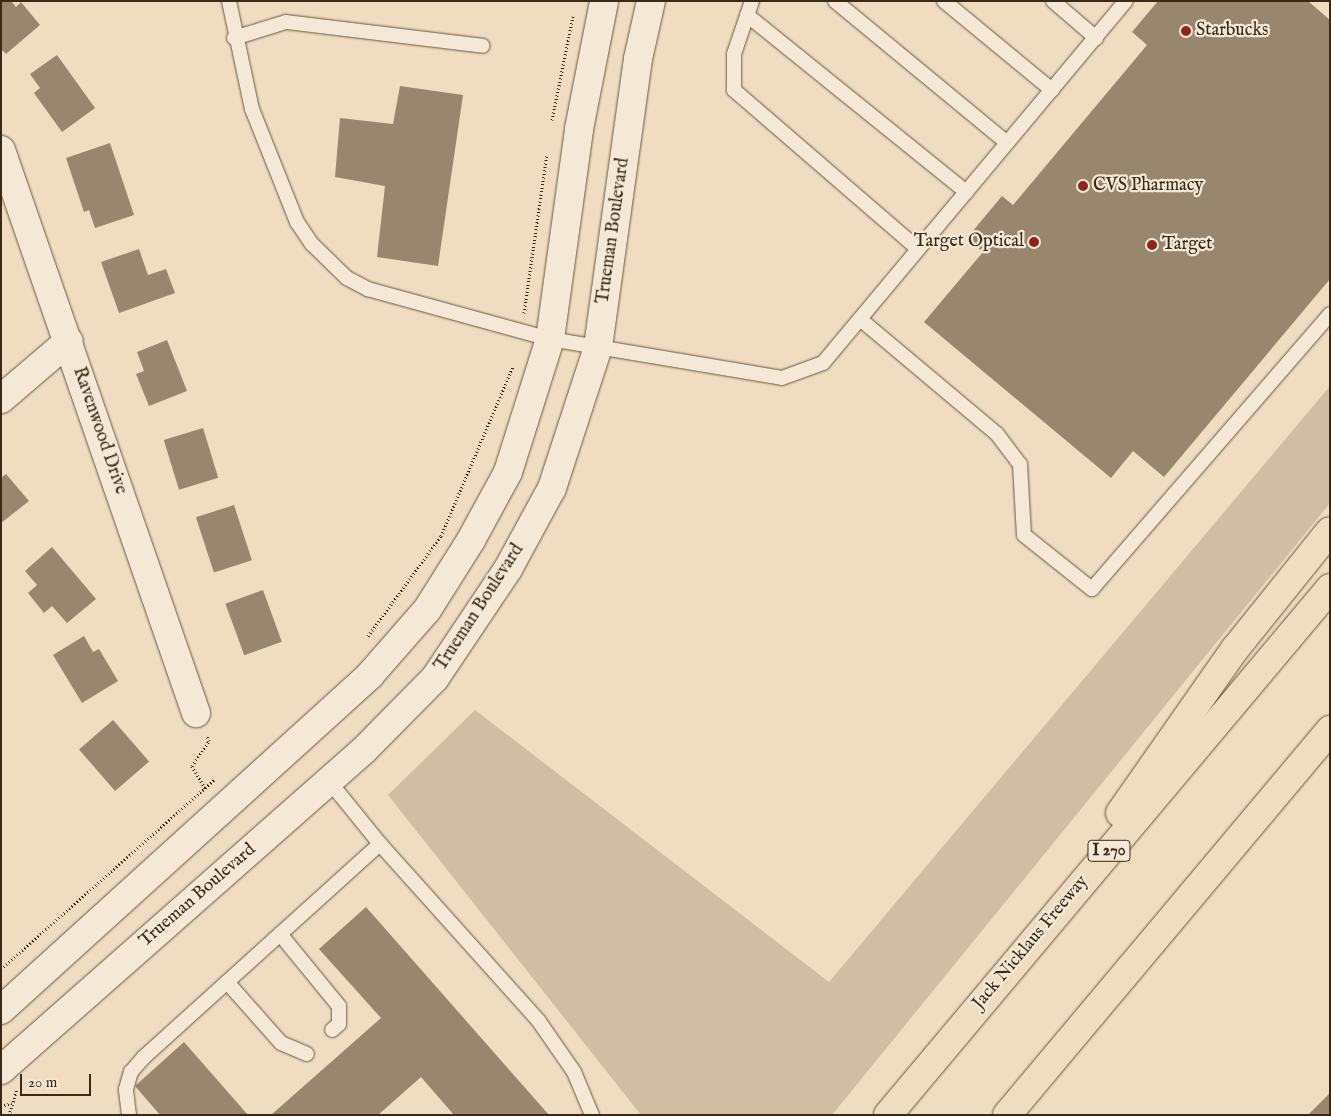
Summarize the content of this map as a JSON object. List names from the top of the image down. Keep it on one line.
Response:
{"streets":{"highway":["I 270","Jack Nicklaus Freeway"],"main road":["Trueman Boulevard","Ravenwood Drive"]},"places":["Starbucks","CVS Pharmacy","Target Optical","Target"],"scale_bar":"20 m"}
